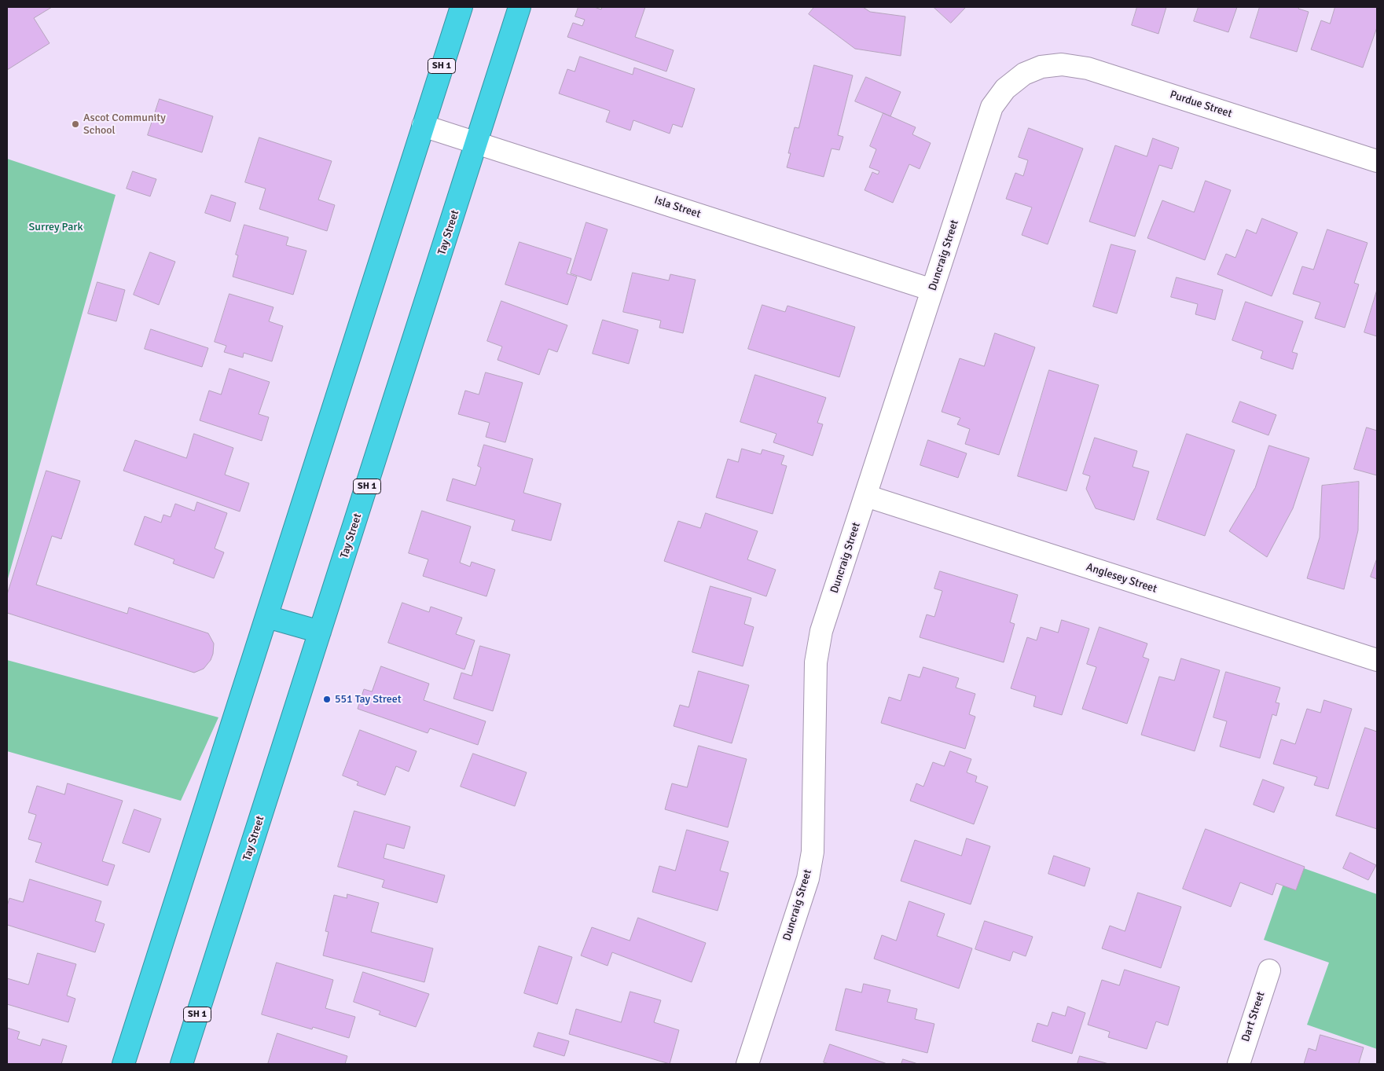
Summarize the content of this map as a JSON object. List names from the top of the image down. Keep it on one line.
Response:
{"streets":{"highway":["SH 1","Tay Street"],"street":["Purdue Street","Isla Street","Duncraig Street","Anglesey Street","Dart Street"]},"crossings":[["SH 1","Isla Street"],["Purdue Street","Duncraig Street"],["Isla Street","Tay Street"],["Isla Street","Duncraig Street"],["Duncraig Street","Anglesey Street"]],"parks":["Surrey Park"],"places":["Ascot Community School","551 Tay Street"]}
